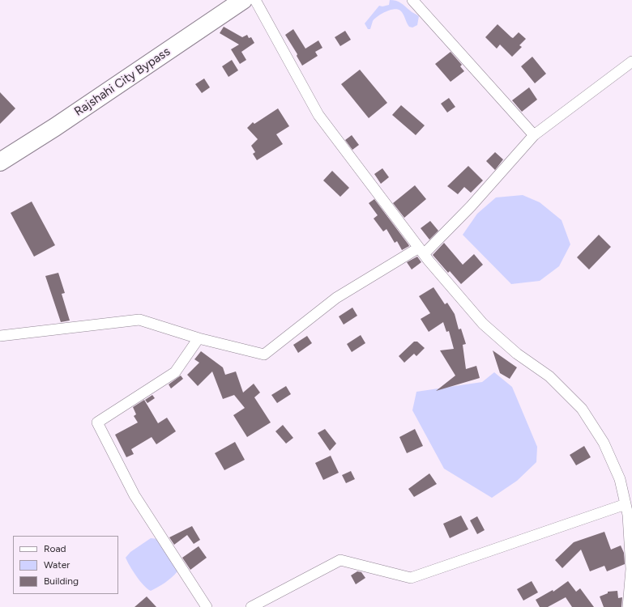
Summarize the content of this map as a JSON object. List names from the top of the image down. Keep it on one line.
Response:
{"streets":{"highway":["Rajshahi City Bypass"]},"legend":["Road","Water","Building"]}
